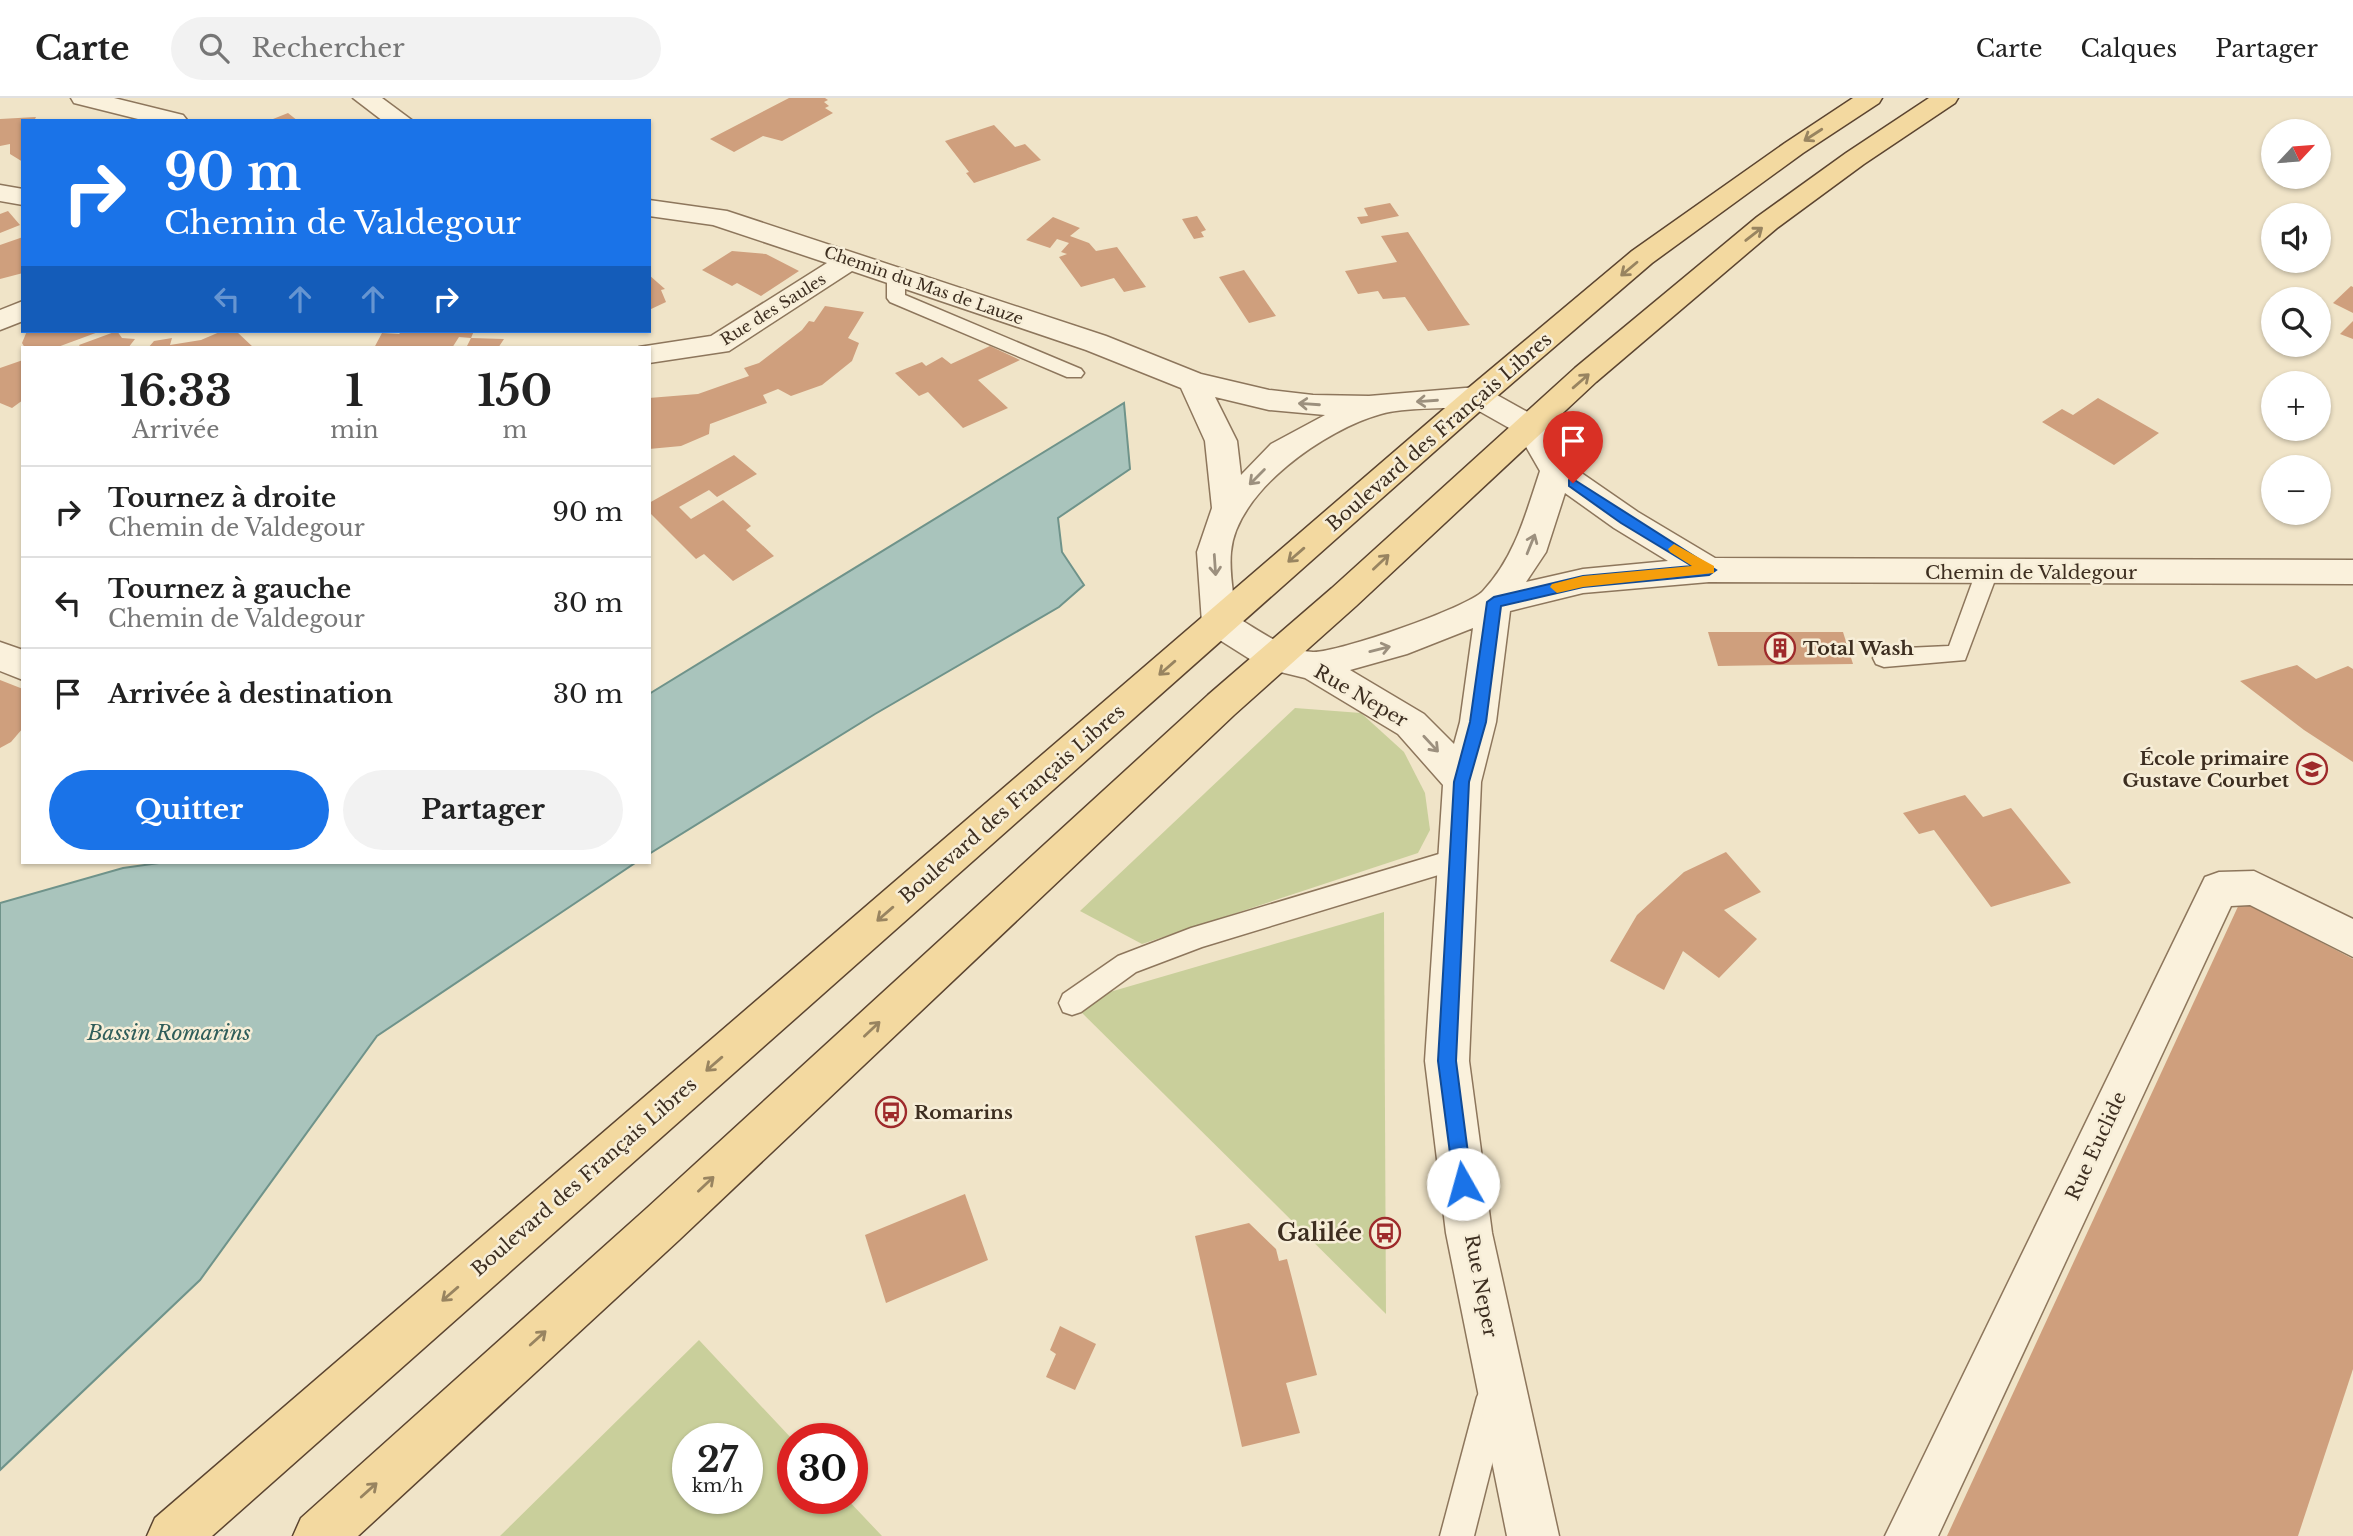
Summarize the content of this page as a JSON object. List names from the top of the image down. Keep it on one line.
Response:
{"streets":{"main road":["Boulevard des Français Libres"],"street":["Chemin du Mas de Lauze","Rue des Saules","Chemin de Valdegour","Rue Neper","Rue Euclide"]},"crossings":[["Chemin du Mas de Lauze","Rue des Saules"],["Chemin du Mas de Lauze","Boulevard des Français Libres"],["Boulevard des Français Libres","Rue Neper"],["Chemin de Valdegour","Rue Neper"]],"water":["Bassin Romarins"],"places":{"building":["Total Wash"],"school or university":["École primaire Gustave Courbet"],"bus stop":["Romarins","Galilée"]},"north":"top right","page":{"header":"Carte","search":"Rechercher","nav":["Carte","Calques","Partager"],"map_buttons":["+","−"],"turn":["90 m","Chemin de Valdegour"],"eta":["16:33","Arrivée","1","min","150","m"],"list":[{"name":"Tournez à droite","note":"Chemin de Valdegour","value":"90 m"},{"name":"Tournez à gauche","note":"Chemin de Valdegour","value":"30 m"},{"name":"Arrivée à destination","value":"30 m"}],"buttons":["Quitter","Partager"],"speed":"27 km/h","limit":"30"}}
